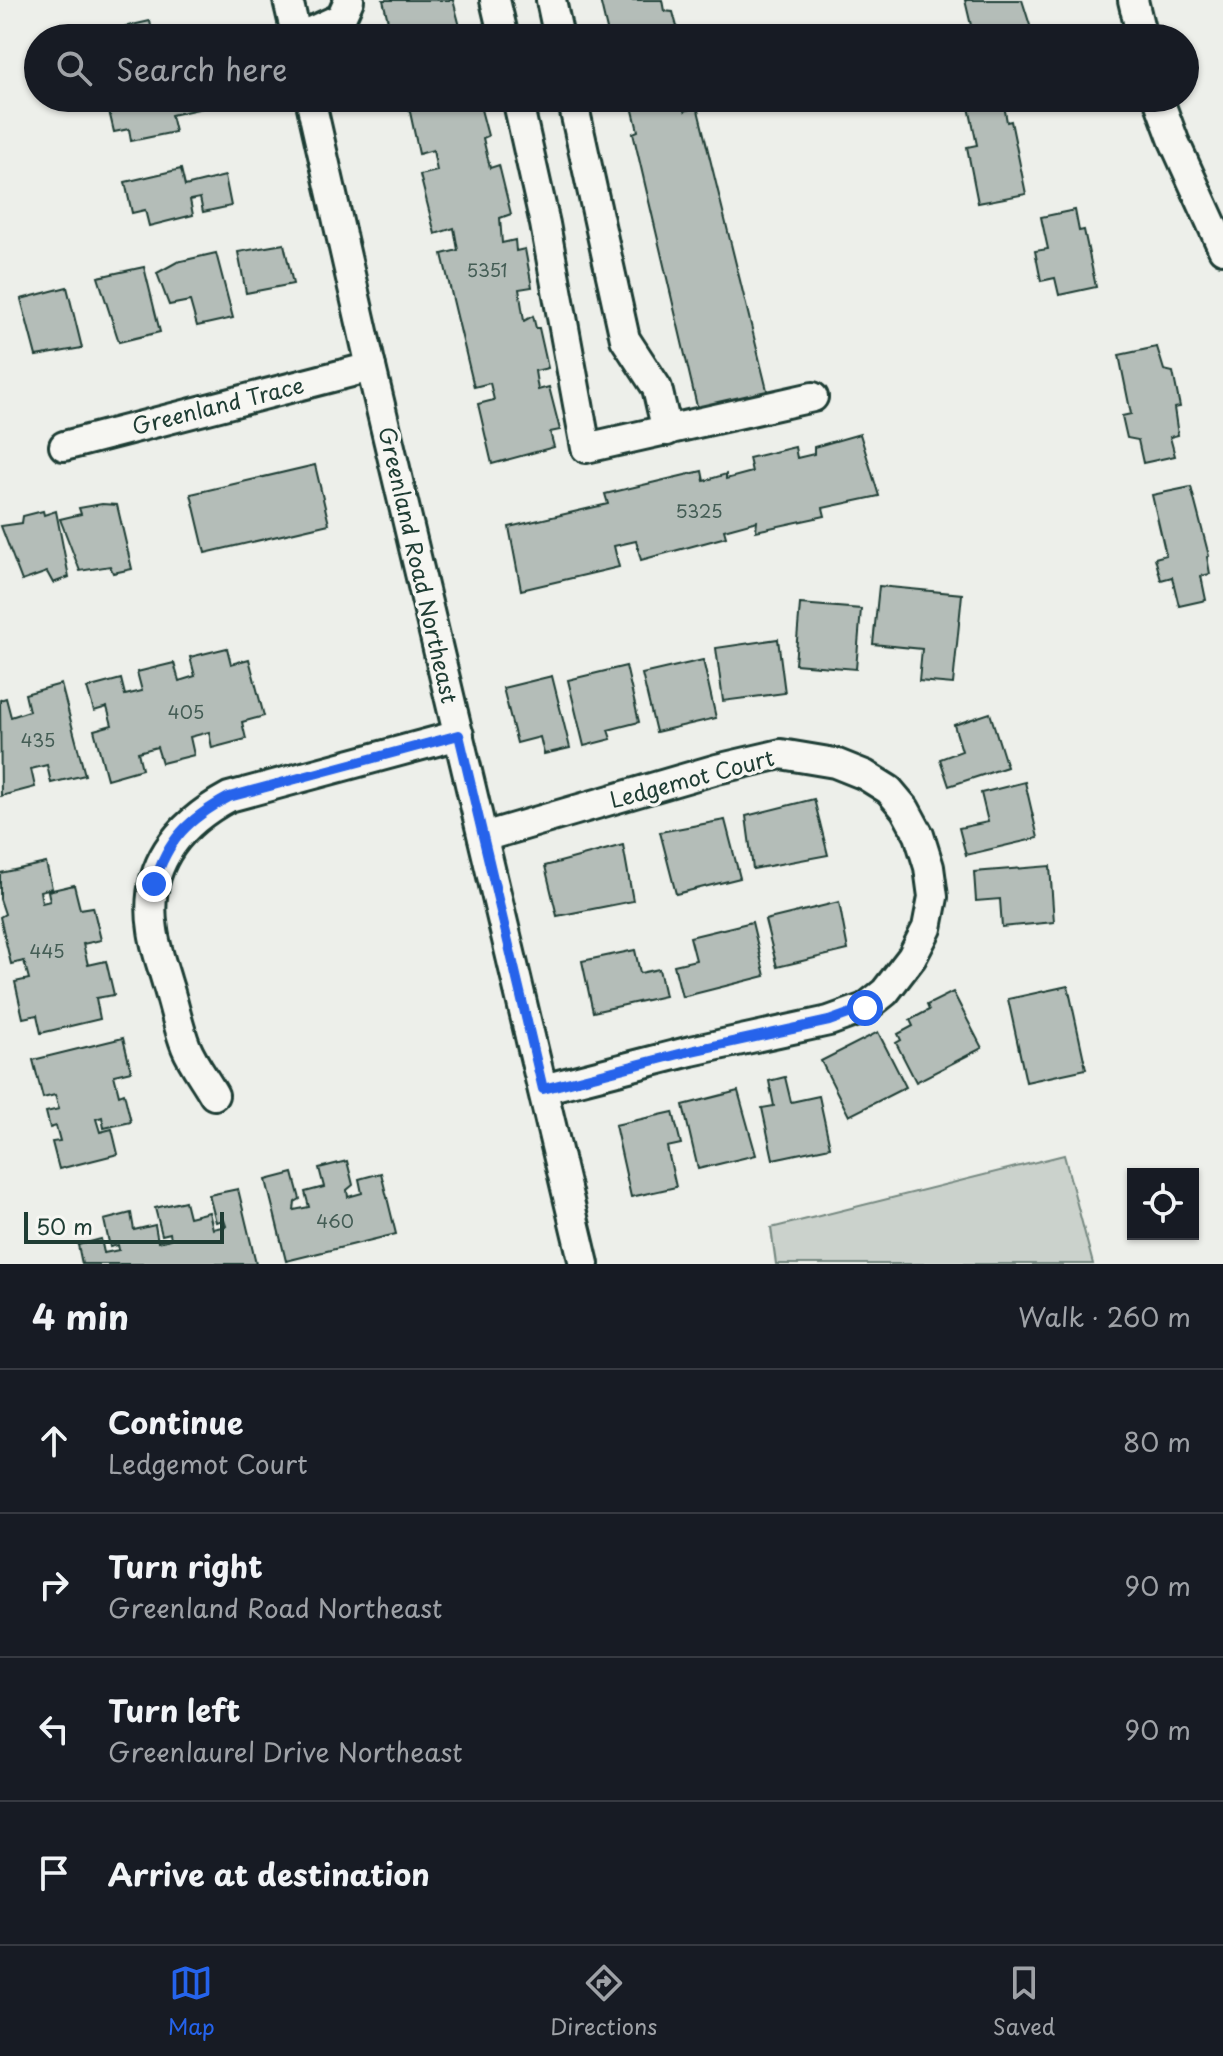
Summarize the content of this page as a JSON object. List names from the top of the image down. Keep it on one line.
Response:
{"streets":{"street":["Greenland Trace","Greenland Road Northeast","Ledgemot Court"]},"crossings":[["Greenland Trace","Greenland Road Northeast"],["Greenland Road Northeast","Ledgemot Court"]],"house_numbers":["5351","5325","405","435","445","460"],"scale_bar":"50 m","page":{"search":"Search here","scale":"50 m","heading":["4 min","Walk · 260 m"],"list":[["Continue","Ledgemot Court","80 m"],["Turn right","Greenland Road Northeast","90 m"],["Turn left","Greenlaurel Drive Northeast","90 m"],"Arrive at destination"],"nav":["Map","Directions","Saved"]}}
